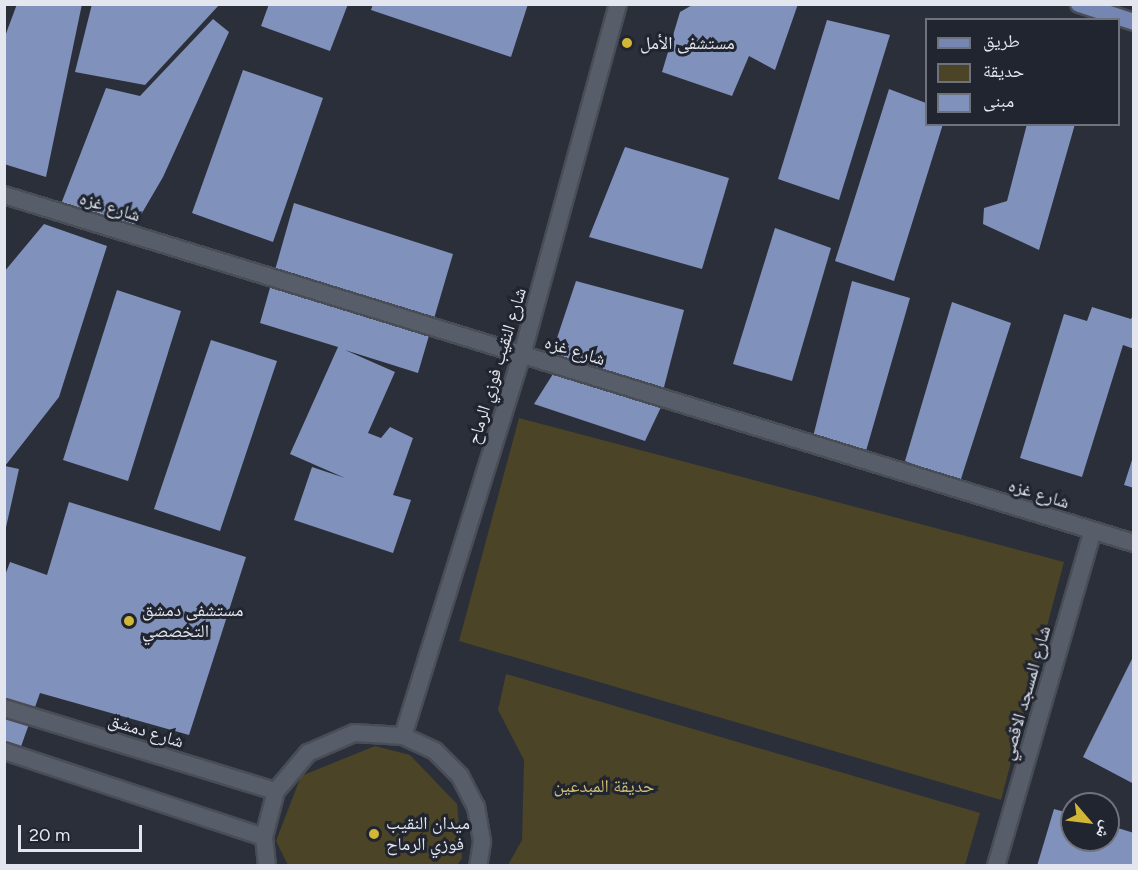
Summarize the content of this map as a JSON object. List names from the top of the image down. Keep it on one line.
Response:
{"streets":{"street":["شارع غزه","شارع النقيب فوزي الرماح","شارع المسجد الاقصي","شارع دمشق"]},"crossings":[["شارع غزه","شارع النقيب فوزي الرماح"],["شارع غزه","شارع المسجد الاقصي"]],"parks":["حديقة المبدعين"],"places":["مستشفى الأمل","مستشفى دمشق التخصصي","ميدان النقيب فوزي الرماح"],"legend":["طريق","حديقة","مبنى"],"scale_bar":"20 m","north":"bottom right"}
